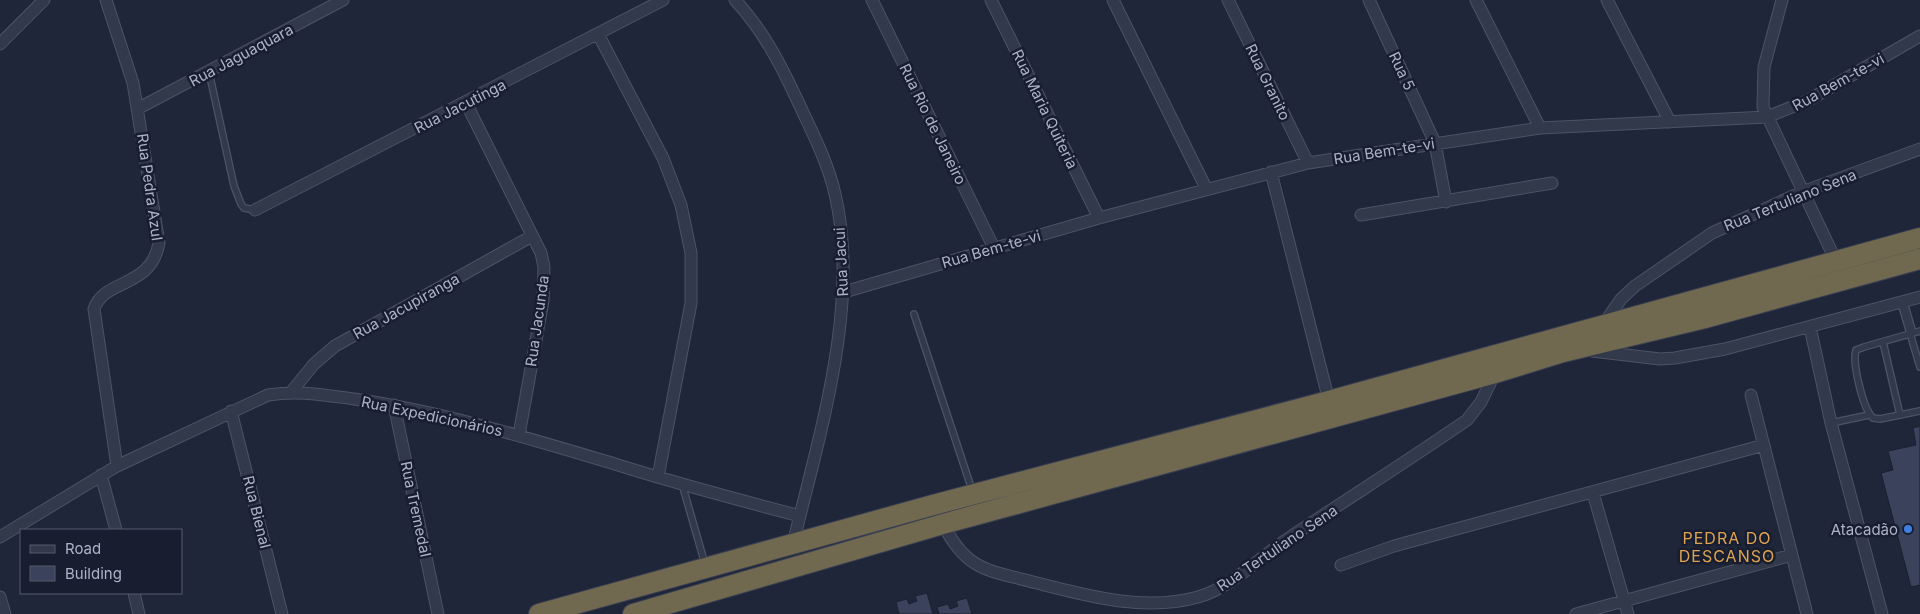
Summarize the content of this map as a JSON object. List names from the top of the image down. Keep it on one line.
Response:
{"streets":{"street":["Rua Jaguaquara","Rua 5","Rua Granito","Rua Bem-te-vi","Rua Jacutinga","Rua Maria Quiteria","Rua Rio de Janeiro","Rua Pedra Azul","Rua Tertuliano Sena","Rua Jacui","Rua Jacupiranga","Rua Jacunda","Rua Expedicionários","Rua Tremedal","Rua Bienal"]},"crossings":[["Rua Jaguaquara","Rua Pedra Azul"],["Rua 5","Rua Bem-te-vi"],["Rua Granito","Rua Bem-te-vi"],["Rua Bem-te-vi","Rua Maria Quiteria"],["Rua Bem-te-vi","Rua Rio de Janeiro"],["Rua Bem-te-vi","Rua Jacui"],["Rua Jacutinga","Rua Jacunda"],["Rua Pedra Azul","Rua Expedicionários"],["Rua Jacui","Rua Expedicionários"],["Rua Jacupiranga","Rua Jacunda"],["Rua Jacupiranga","Rua Expedicionários"],["Rua Jacunda","Rua Expedicionários"],["Rua Expedicionários","Rua Tremedal"],["Rua Expedicionários","Rua Bienal"]],"districts":["PEDRA DO DESCANSO"],"places":["Atacadão"],"legend":["Road","Building"]}
